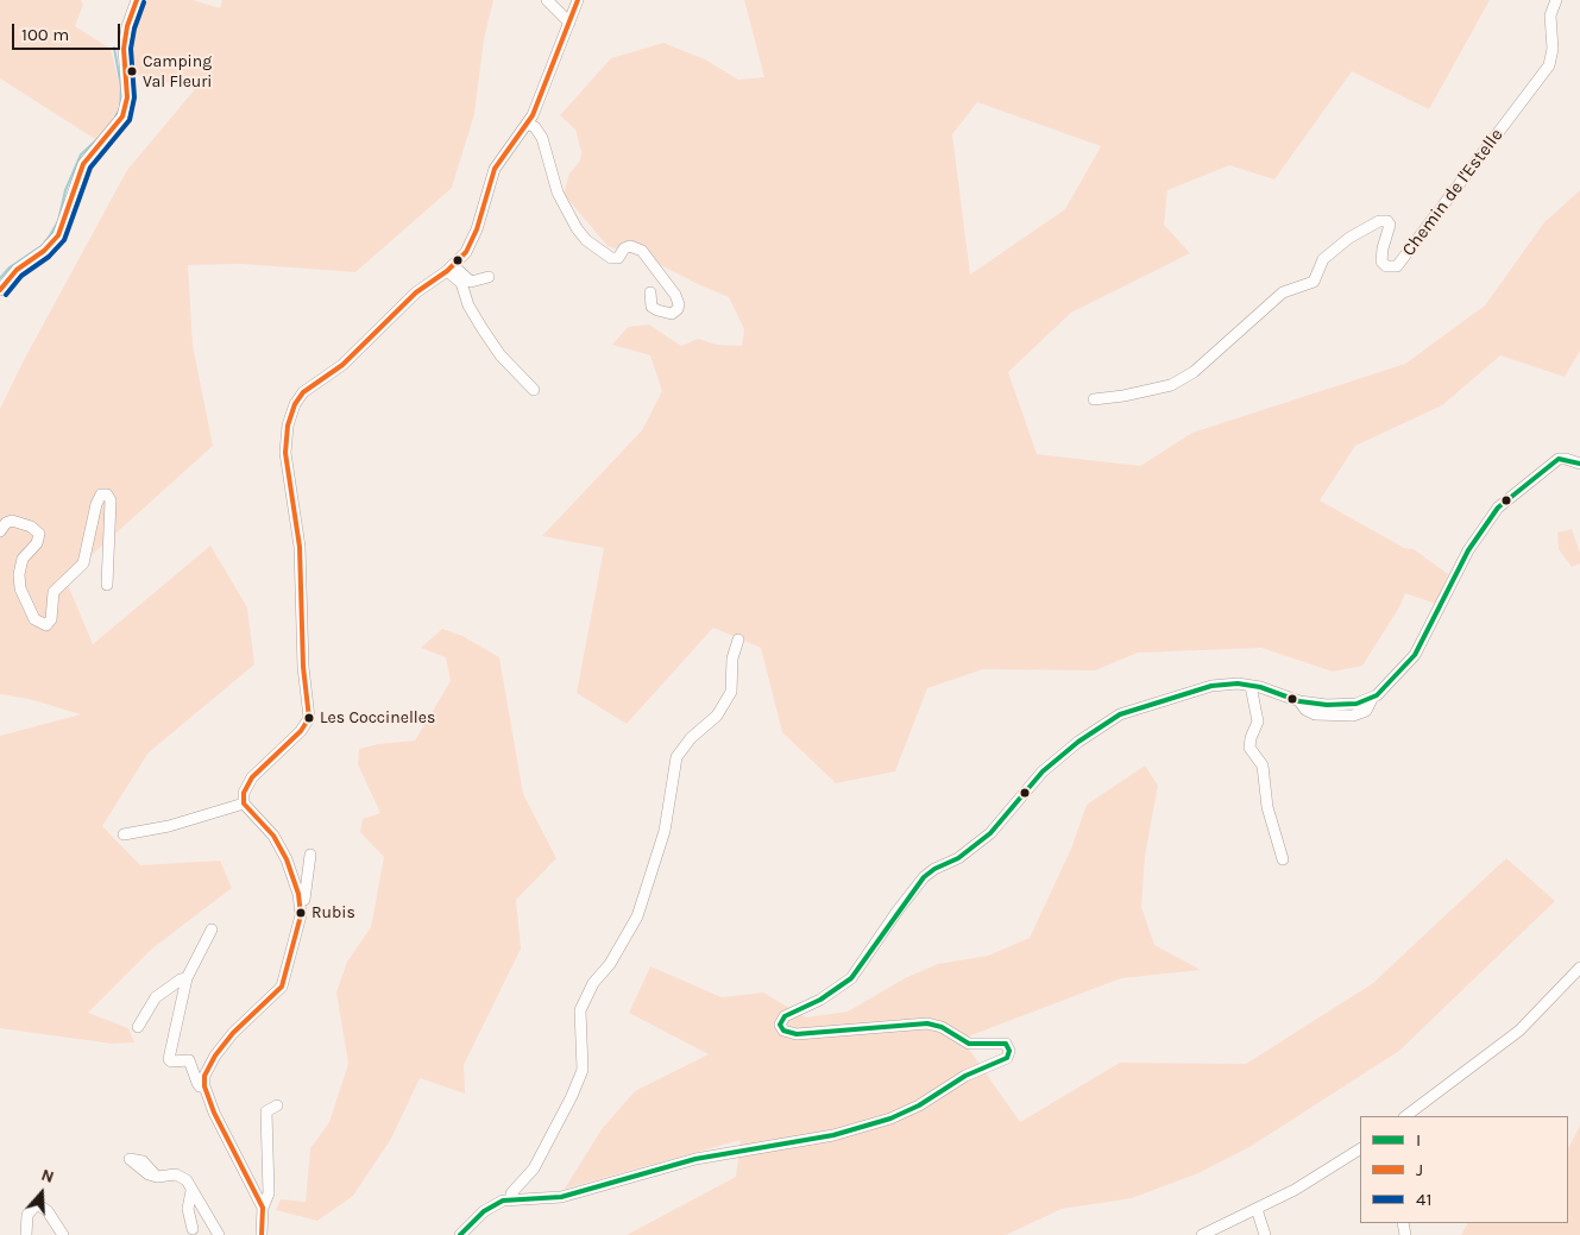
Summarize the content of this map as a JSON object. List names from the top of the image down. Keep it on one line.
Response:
{"streets":{"street":["Chemin de l'Estelle"]},"places":["Camping Val Fleuri","Les Coccinelles","Rubis"],"lines":["transit line J","transit line 41","transit line I"],"legend":["I","J","41"],"scale_bar":"100 m","north":"top"}
